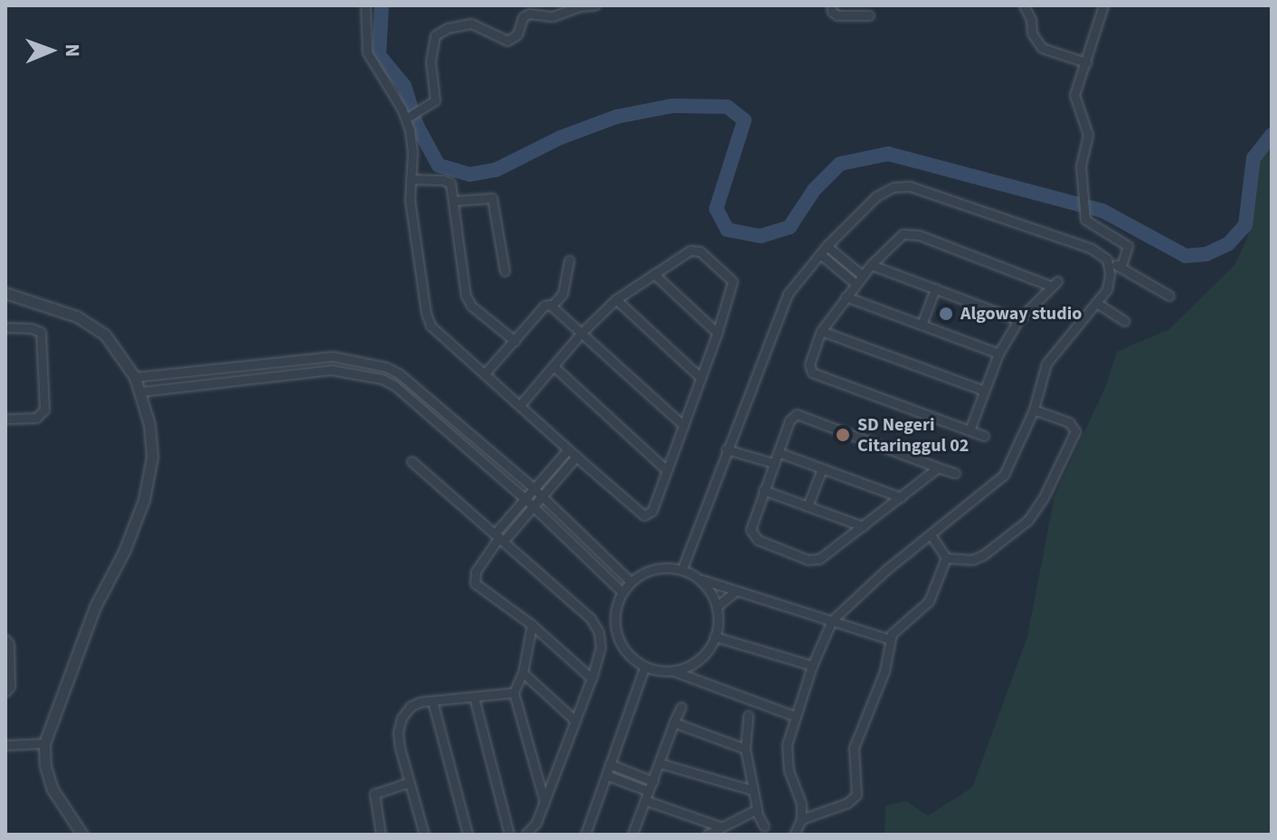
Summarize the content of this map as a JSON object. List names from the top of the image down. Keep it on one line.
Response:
{"places":["Algoway studio","SD Negeri Citaringgul 02"],"north":"right"}
